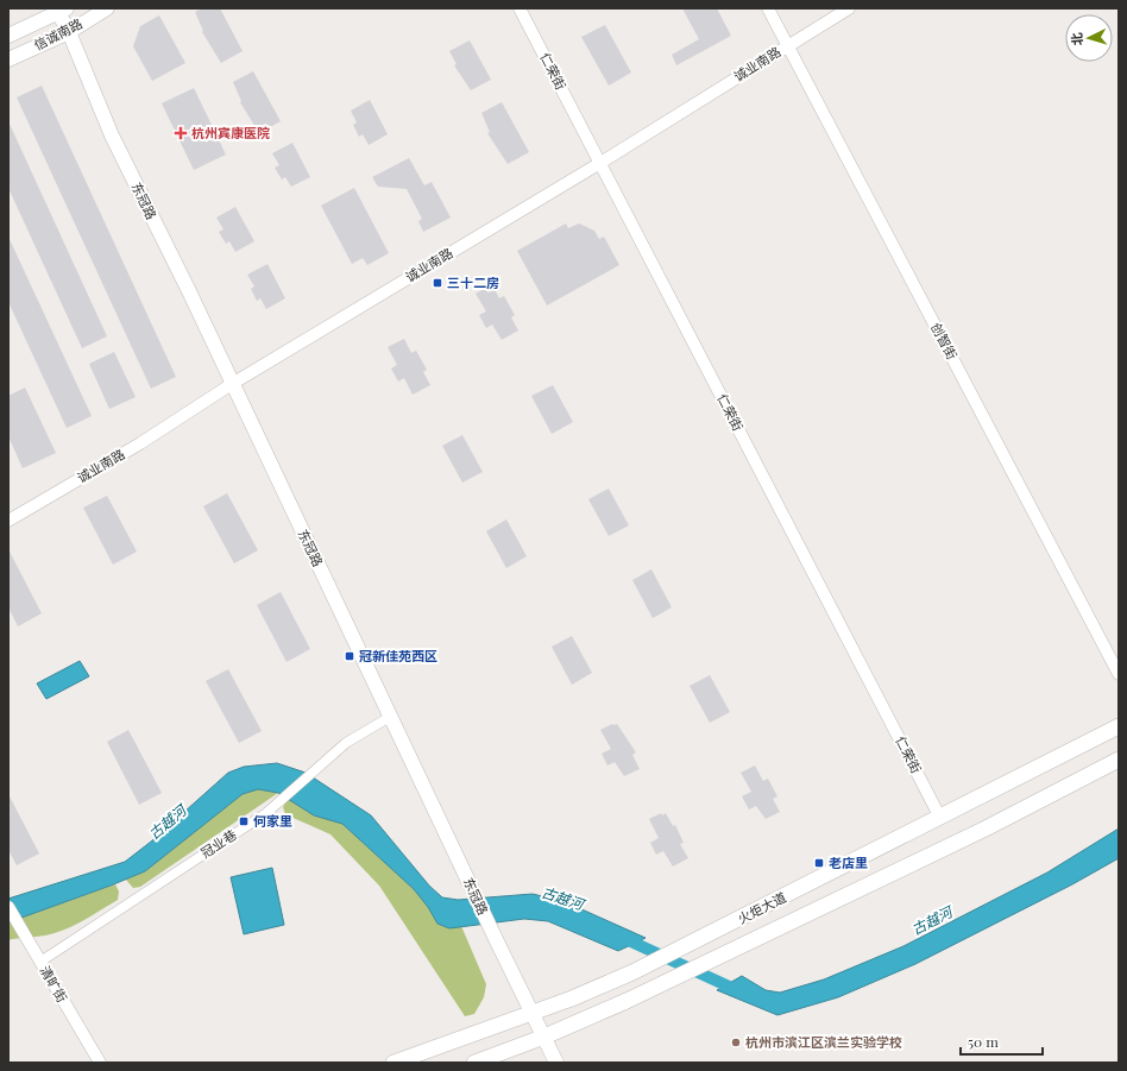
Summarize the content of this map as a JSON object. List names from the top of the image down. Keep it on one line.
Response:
{"streets":{"main road":["信诚南路","东冠路","火炬大道"],"street":["诚业南路","仁荣街","创智街","冠业巷","清旷街"]},"crossings":[["信诚南路","东冠路"],["诚业南路","仁荣街"],["诚业南路","东冠路"],["诚业南路","创智街"],["仁荣街","火炬大道"],["东冠路","冠业巷"],["东冠路","火炬大道"],["冠业巷","清旷街"]],"water":["古越河"],"places":{"health":["杭州宾康医院"],"transit":["三十二房","冠新佳苑西区","何家里","老店里"],"other":["杭州市滨江区滨兰实验学校"]},"scale_bar":"50 m","north":"left"}
